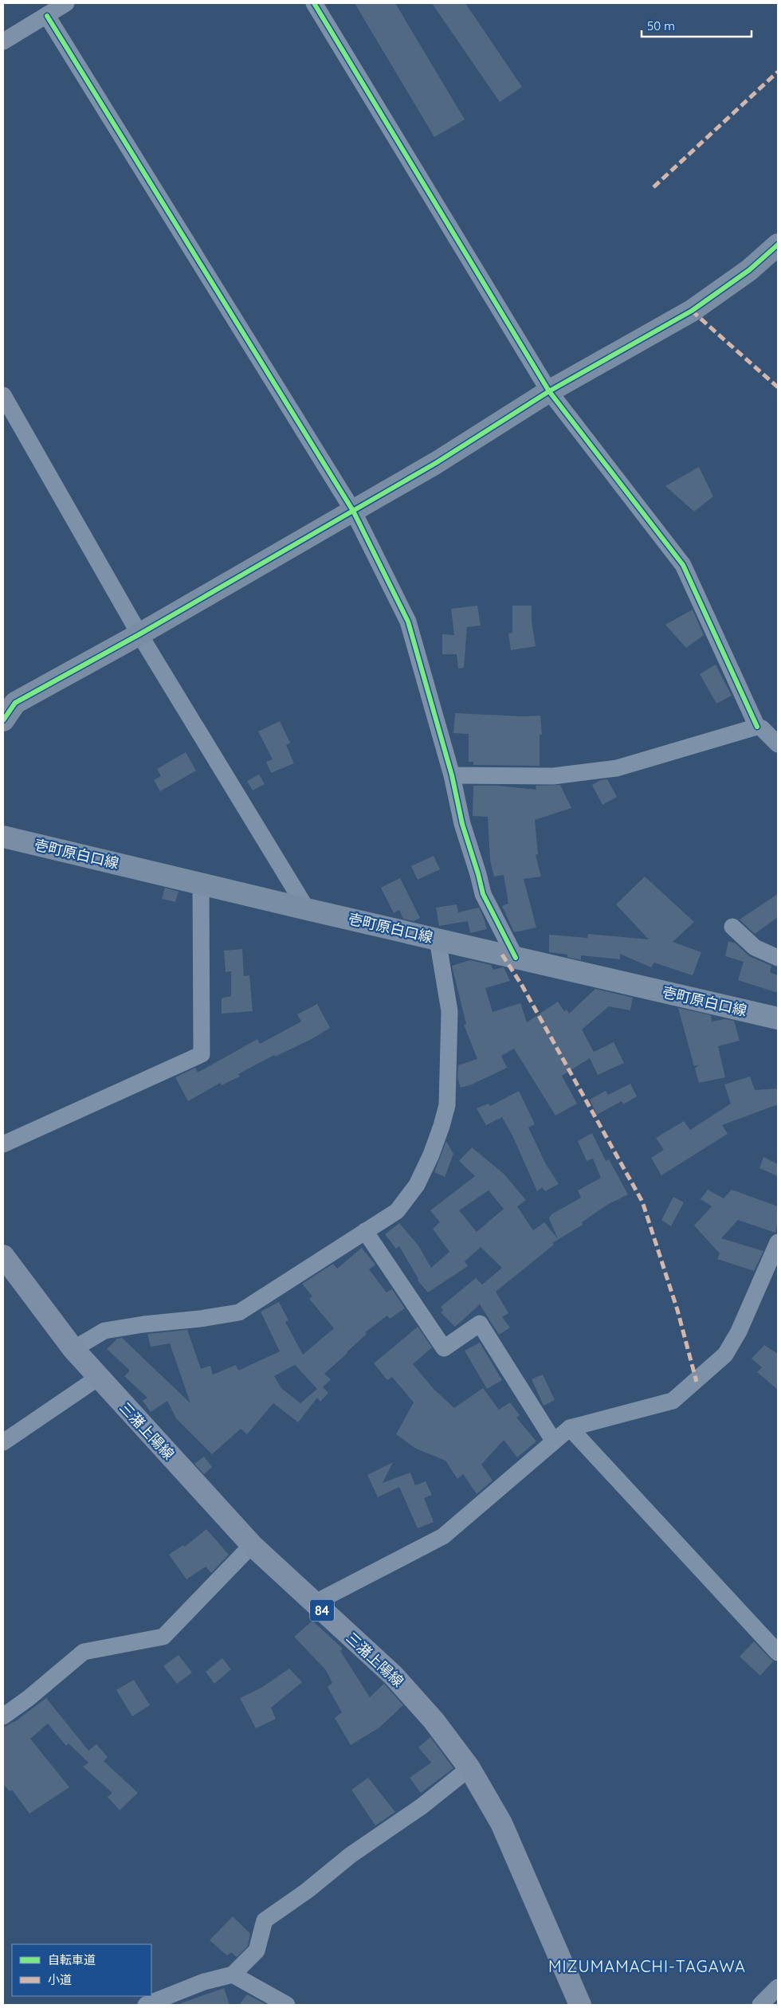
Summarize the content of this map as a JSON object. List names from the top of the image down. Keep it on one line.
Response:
{"streets":{"main road":["三潴上陽線","84"],"street":["壱町原白口線"]},"districts":["MIZUMAMACHI-TAGAWA"],"legend":["自転車道","小道"],"scale_bar":"50 m"}
